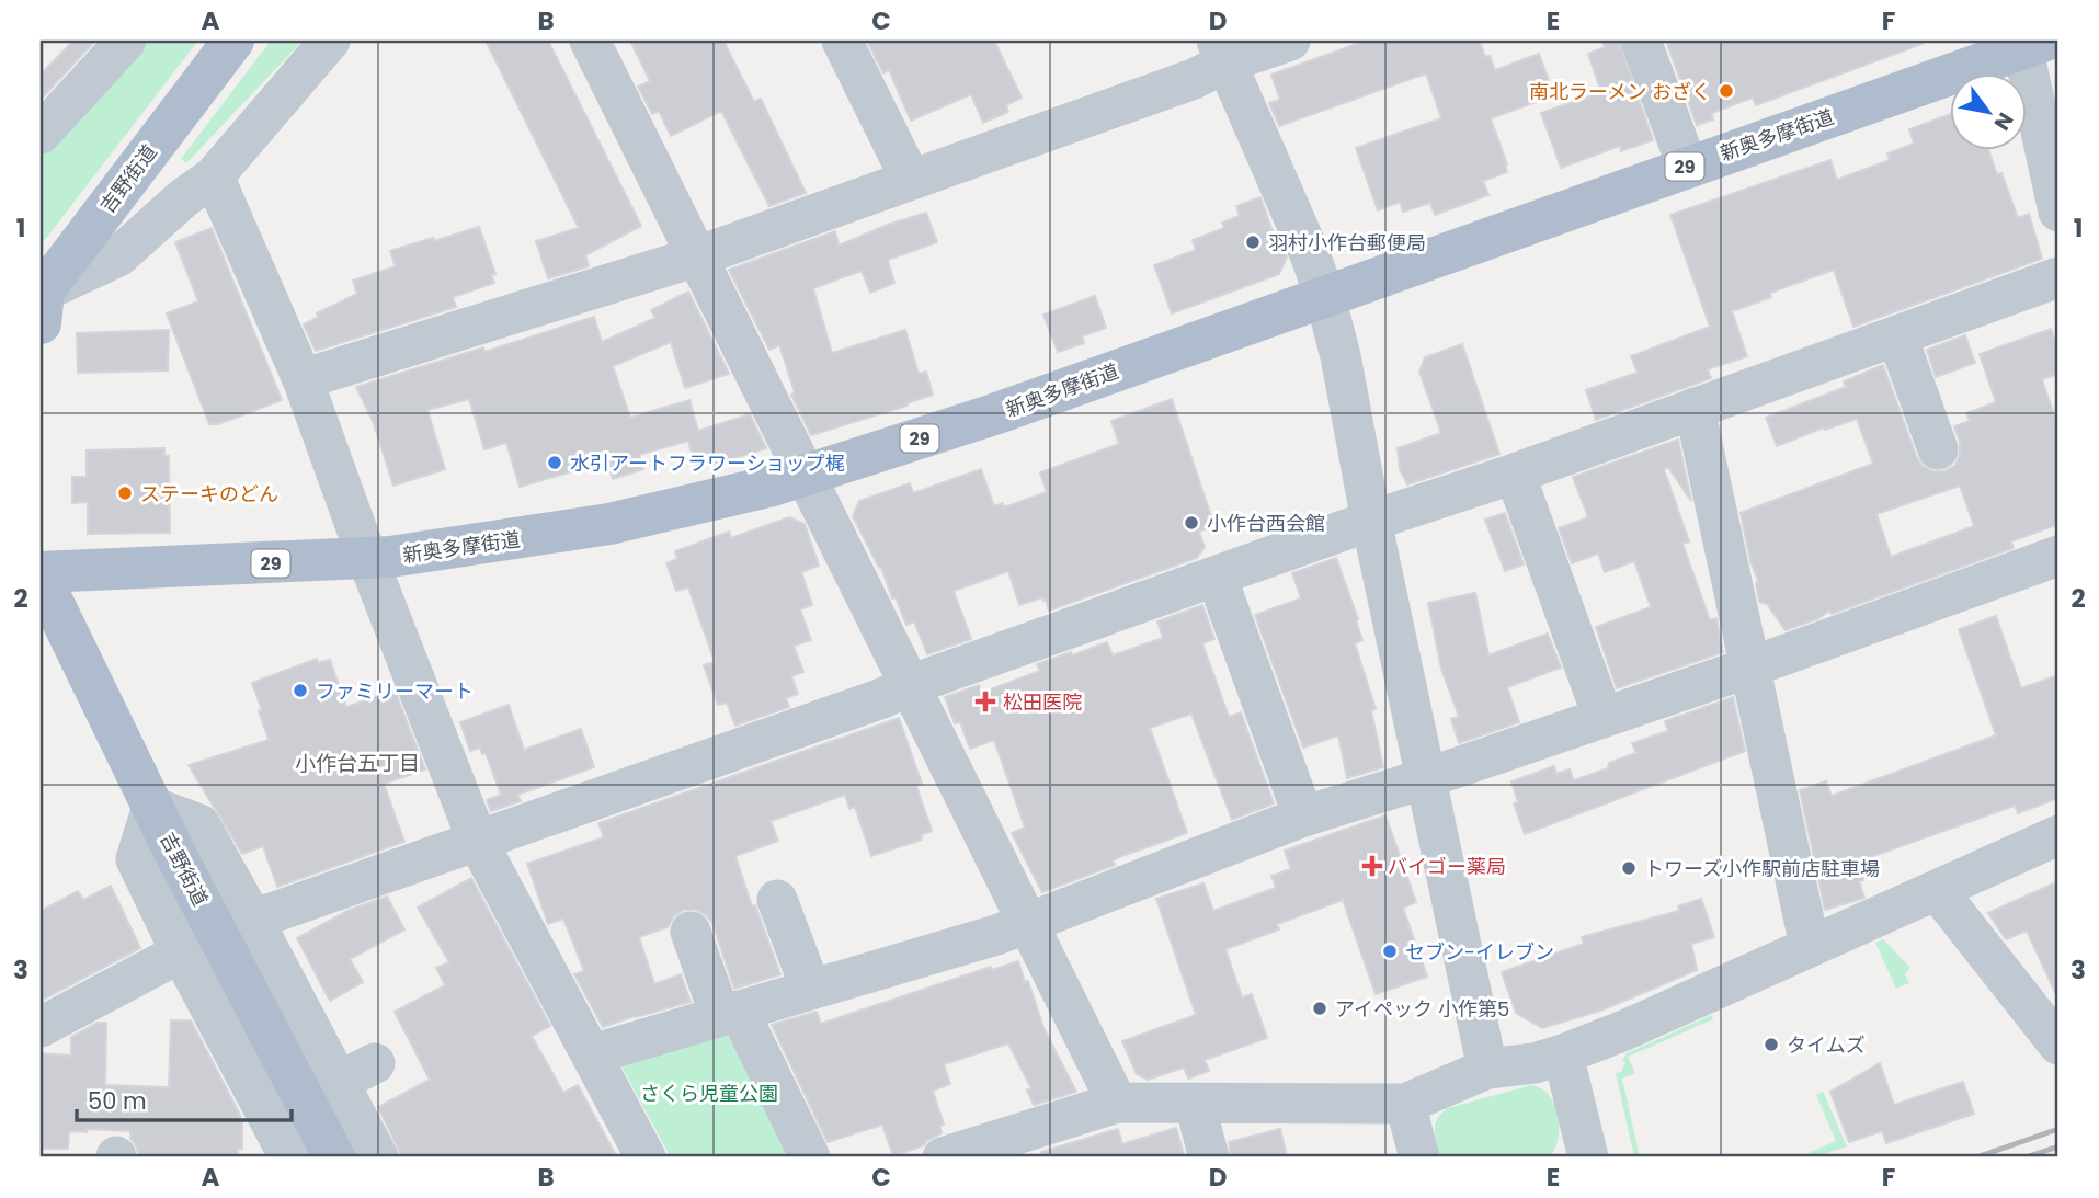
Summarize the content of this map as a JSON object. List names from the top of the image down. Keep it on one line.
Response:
{"streets":{"main road":["新奥多摩街道","29","吉野街道"]},"crossings":[["新奥多摩街道","吉野街道"]],"districts":["小作台五丁目"],"parks":["さくら児童公園"],"places":{"other":["南北ラーメン おざく","羽村小作台郵便局","水引アートフラワーショップ梶","ステーキのどん","小作台西会館","ファミリーマート","トワーズ小作駅前店駐車場","セブン-イレブン","アイペック 小作第5","タイムズ"],"health":["松田医院","バイゴー薬局"]},"scale_bar":"50 m","north":"bottom right","grid":{"columns":["A","B","C","D","E","F"],"rows":["1","2","3"]}}
